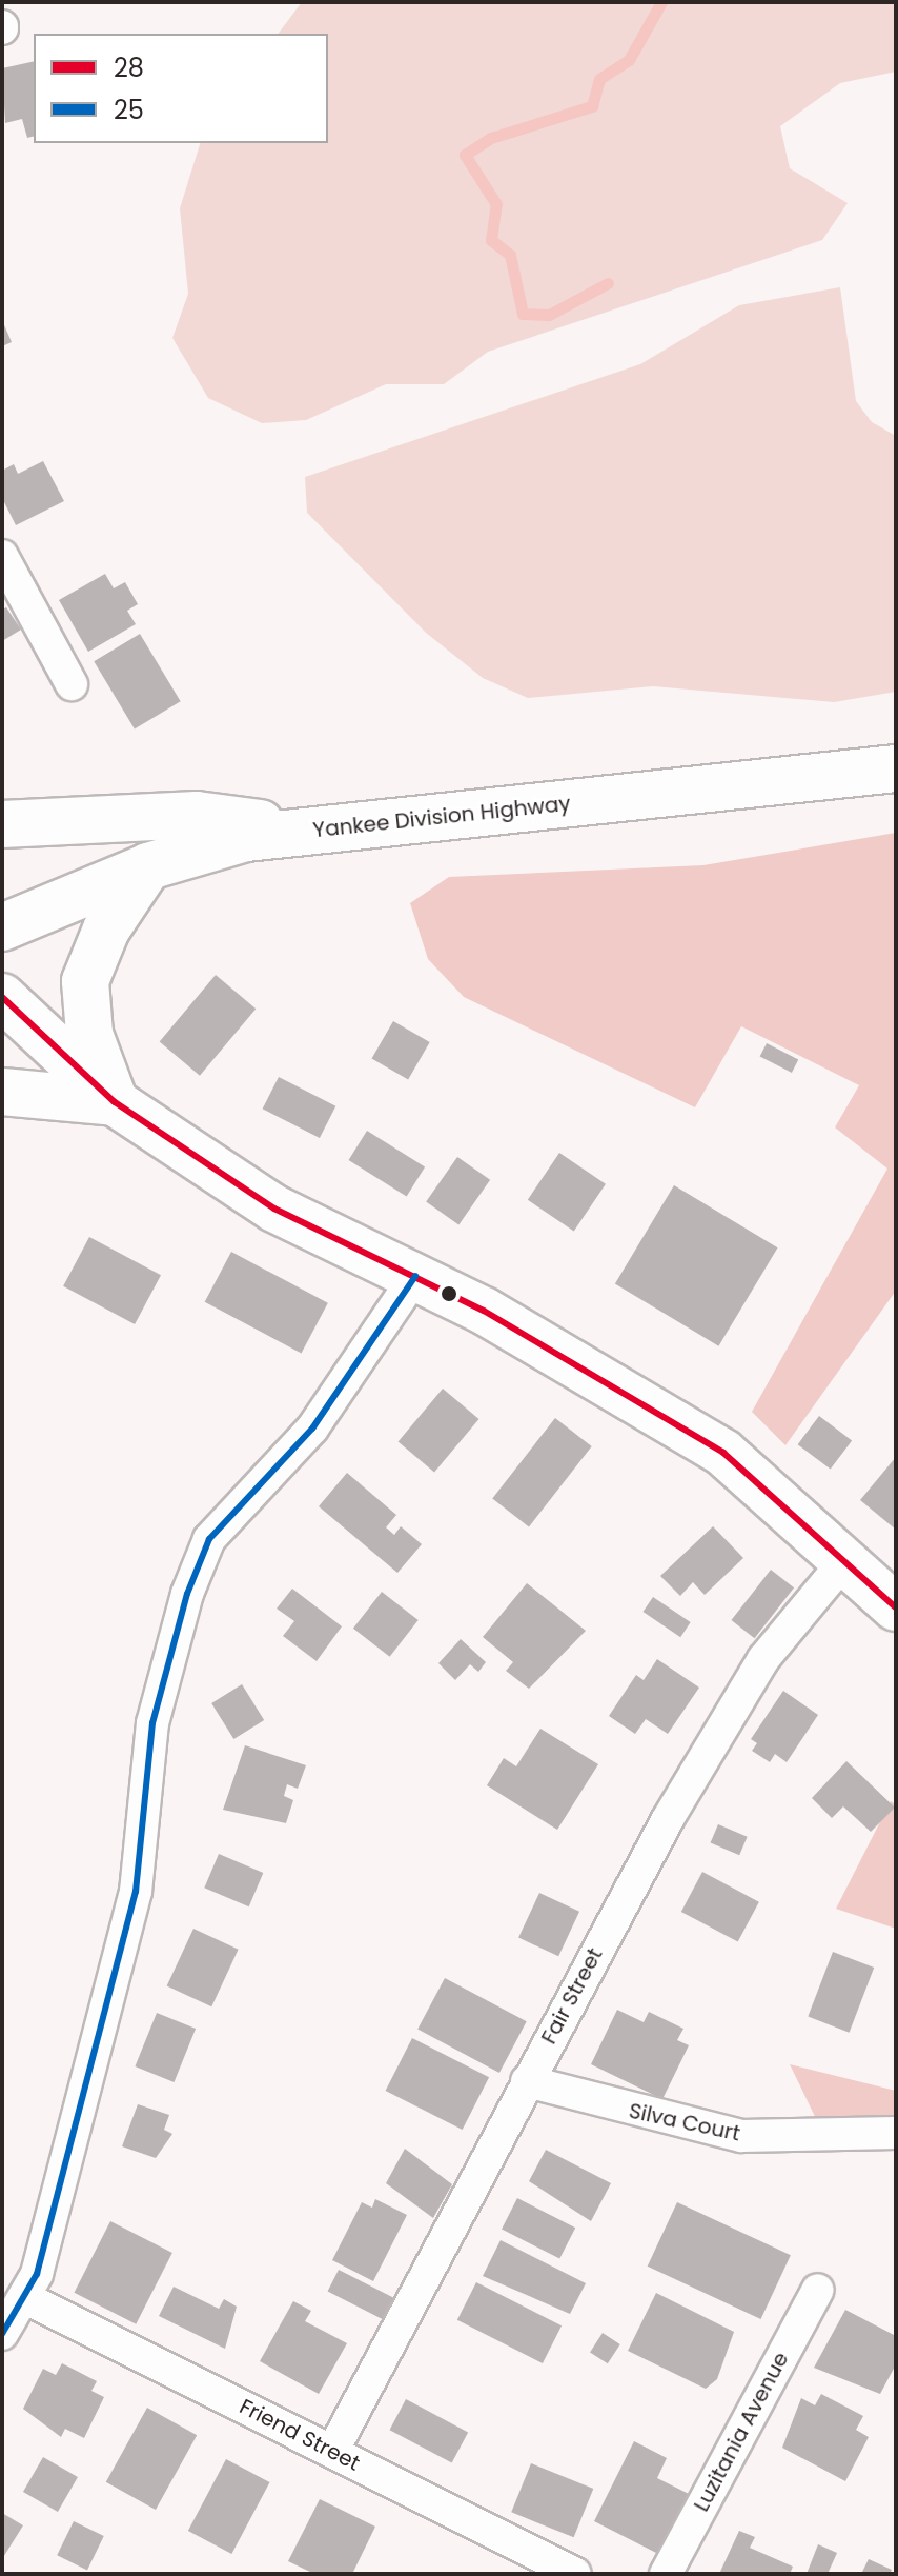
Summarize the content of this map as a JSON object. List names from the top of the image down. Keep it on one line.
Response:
{"streets":{"main road":["Yankee Division Highway"],"street":["Fair Street","Silva Court","Luzitania Avenue","Friend Street"]},"crossings":[["Fair Street","Silva Court"],["Fair Street","Friend Street"]],"lines":["transit line 28","transit line 25"],"legend":["28","25"]}
